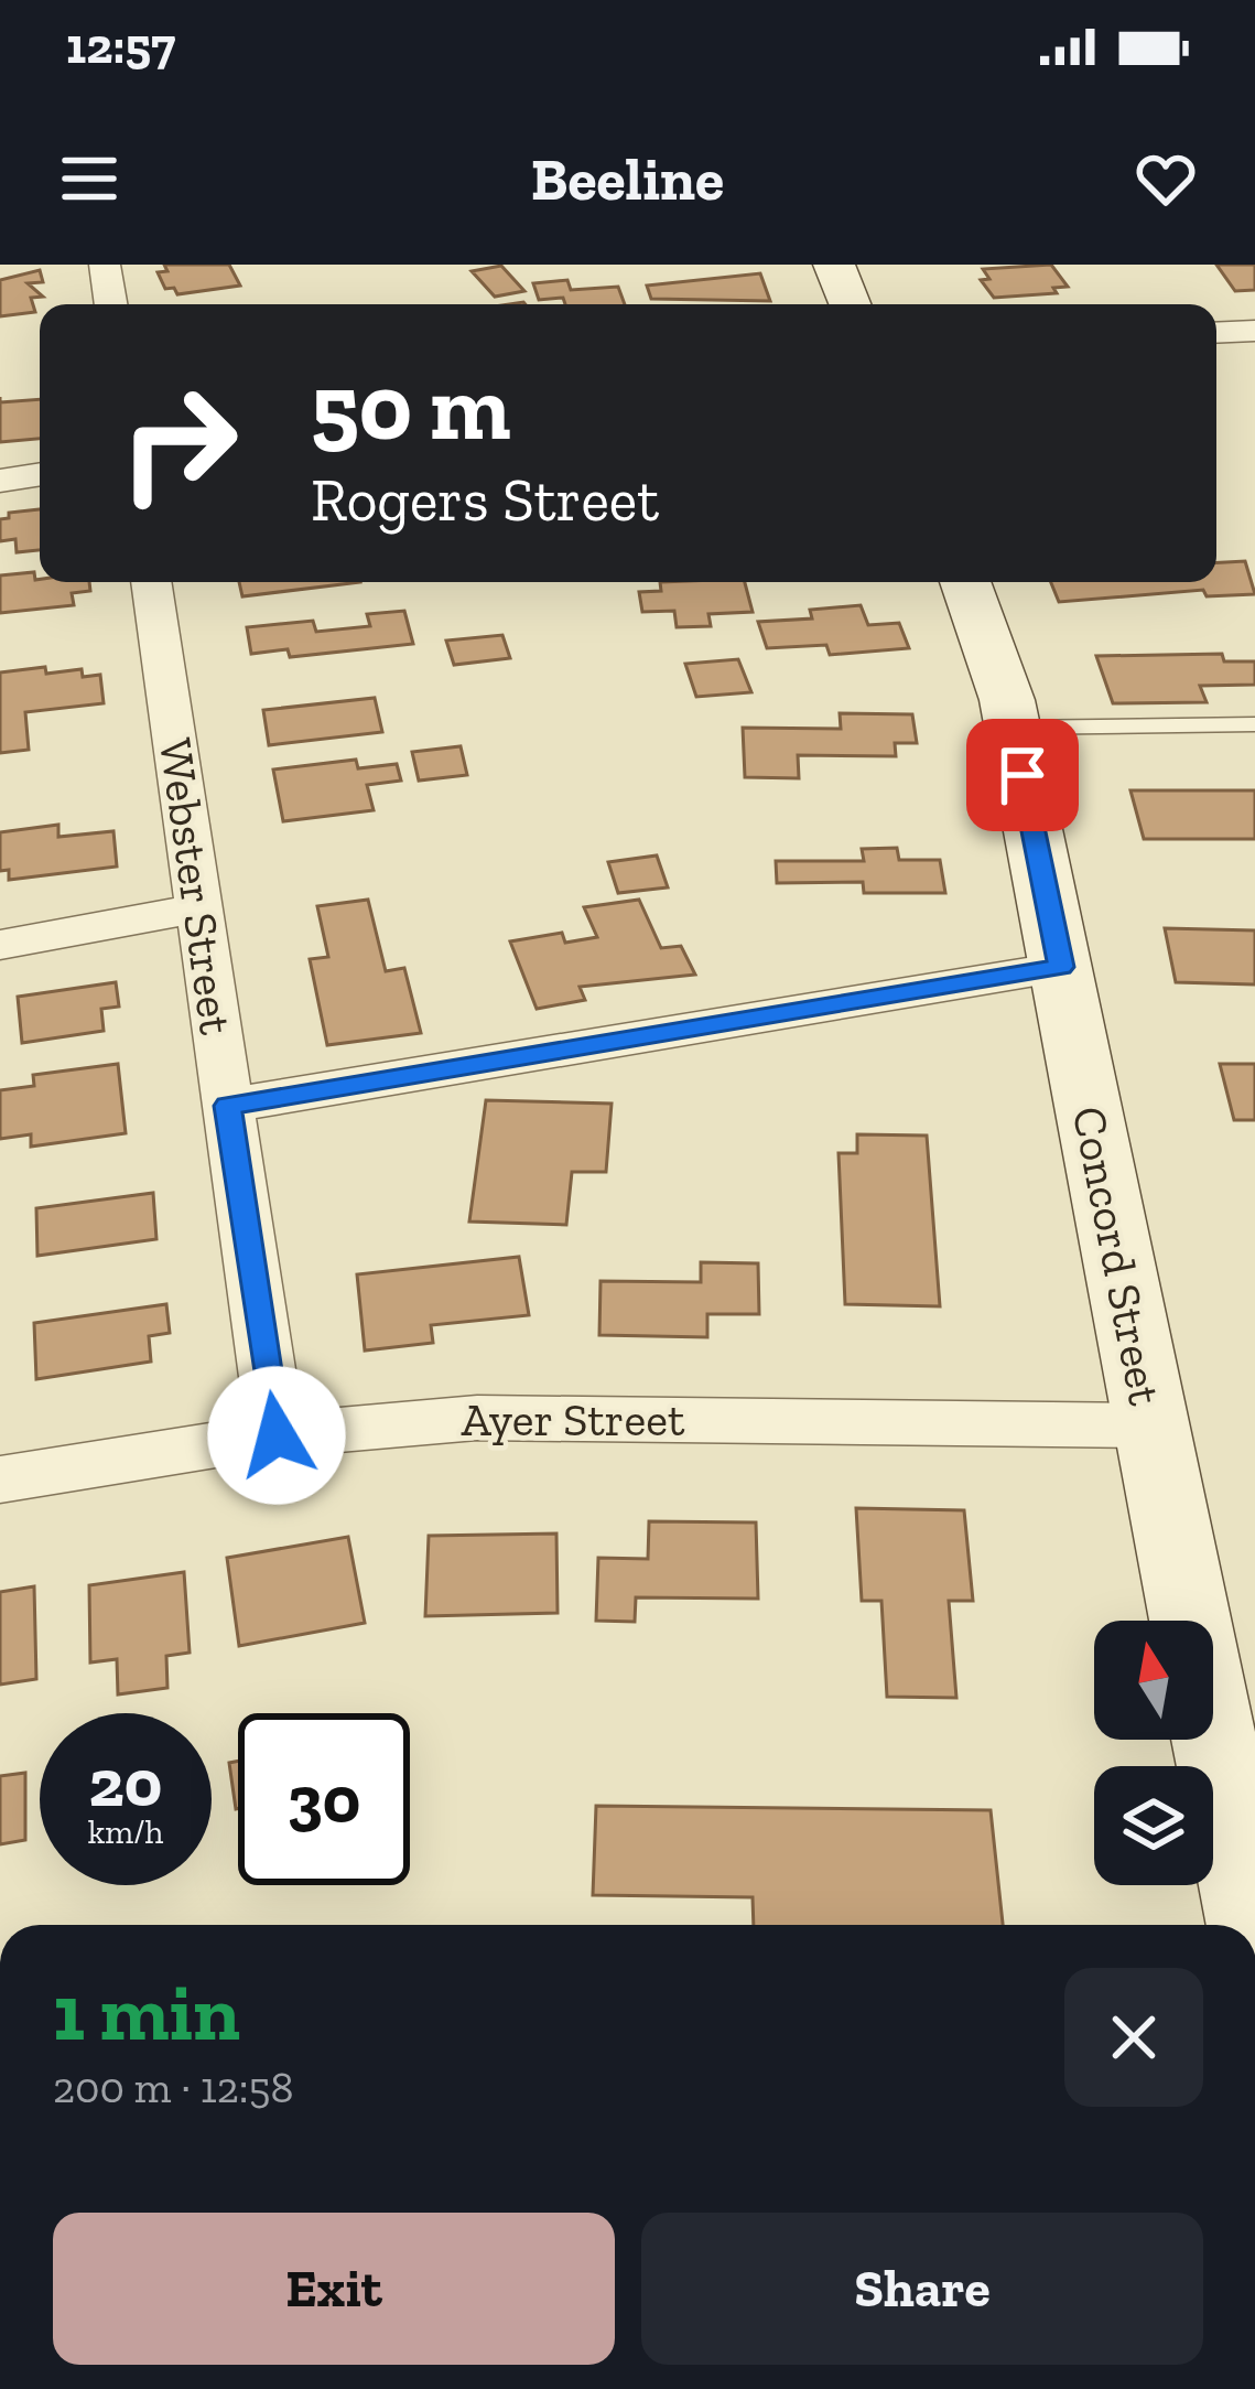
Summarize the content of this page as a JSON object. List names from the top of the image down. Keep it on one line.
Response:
{"streets":{"main road":["Concord Street"],"street":["Webster Street","Ayer Street"]},"crossings":[["Webster Street","Ayer Street"],["Concord Street","Ayer Street"]],"north":"top","page":{"status":"12:57","header":"Beeline","turn":["50 m","Rogers Street"],"speed":"20 km/h","limit":"30","heading":["1 min","200 m · 12:58"],"buttons":["Exit","Share"]}}
